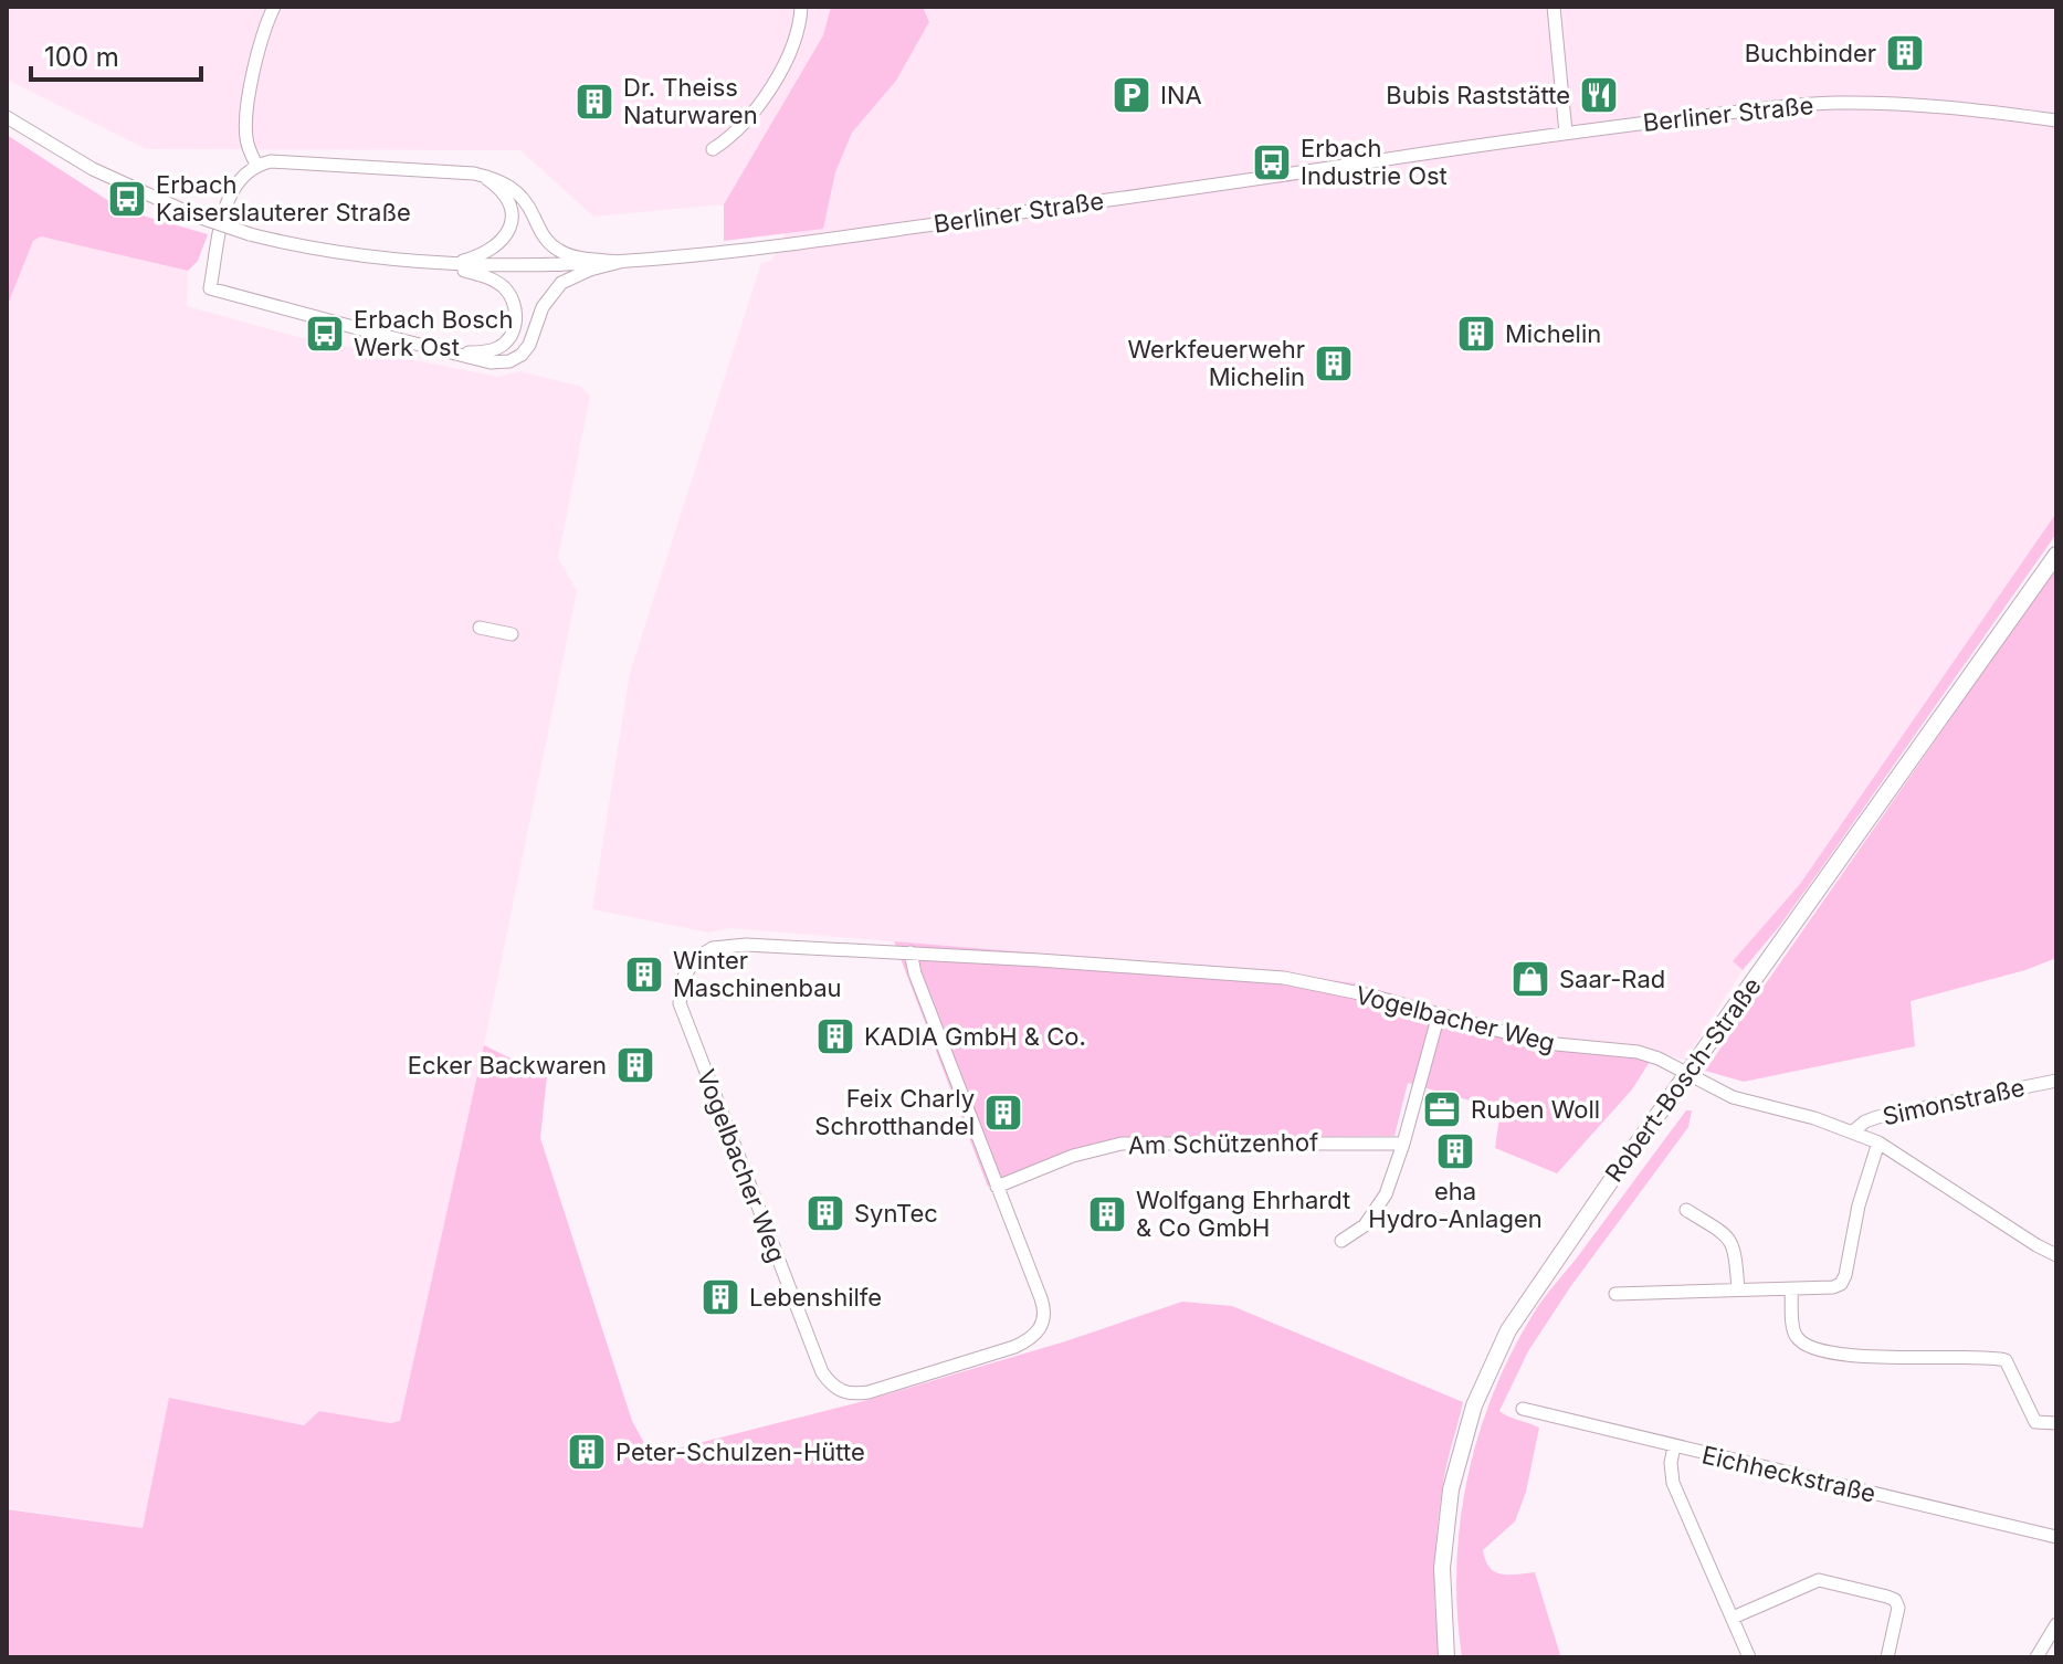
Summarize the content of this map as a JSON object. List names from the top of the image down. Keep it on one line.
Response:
{"streets":{"main road":["Robert-Bosch-Straße"],"street":["Berliner Straße","Vogelbacher Weg","Simonstraße","Am Schützenhof","Eichheckstraße"]},"crossings":[["Vogelbacher Weg","Robert-Bosch-Straße"],["Vogelbacher Weg","Simonstraße"],["Vogelbacher Weg","Am Schützenhof"]],"places":{"building":["Buchbinder","Dr. Theiss Naturwaren","Michelin","Werkfeuerwehr Michelin","Winter Maschinenbau","KADIA GmbH & Co.","Ecker Backwaren","Feix Charly Schrotthandel","eha Hydro-Anlagen","SynTec","Wolfgang Ehrhardt & Co GmbH","Lebenshilfe","Peter-Schulzen-Hütte"],"parking":["INA"],"restaurant":["Bubis Raststätte"],"bus stop":["Erbach Industrie Ost","Erbach Kaiserslauterer Straße","Erbach Bosch Werk Ost"],"shop":["Saar-Rad"],"office":["Ruben Woll"]},"scale_bar":"100 m"}
